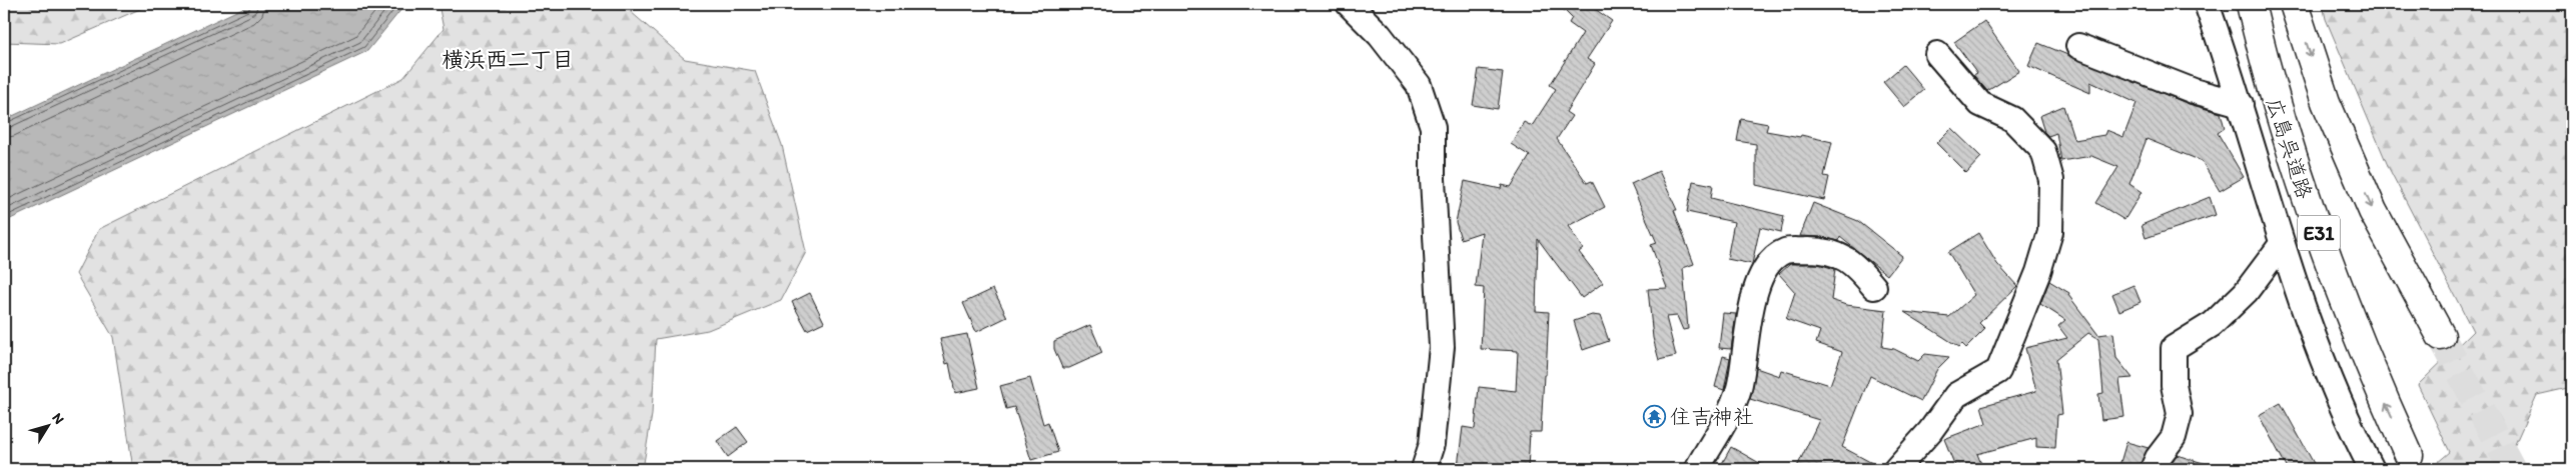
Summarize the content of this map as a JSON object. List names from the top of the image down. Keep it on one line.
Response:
{"streets":{"highway":["広島呉道路","E31"]},"districts":["横浜西二丁目"],"places":{"temple":["住吉神社"]},"north":"top right"}
